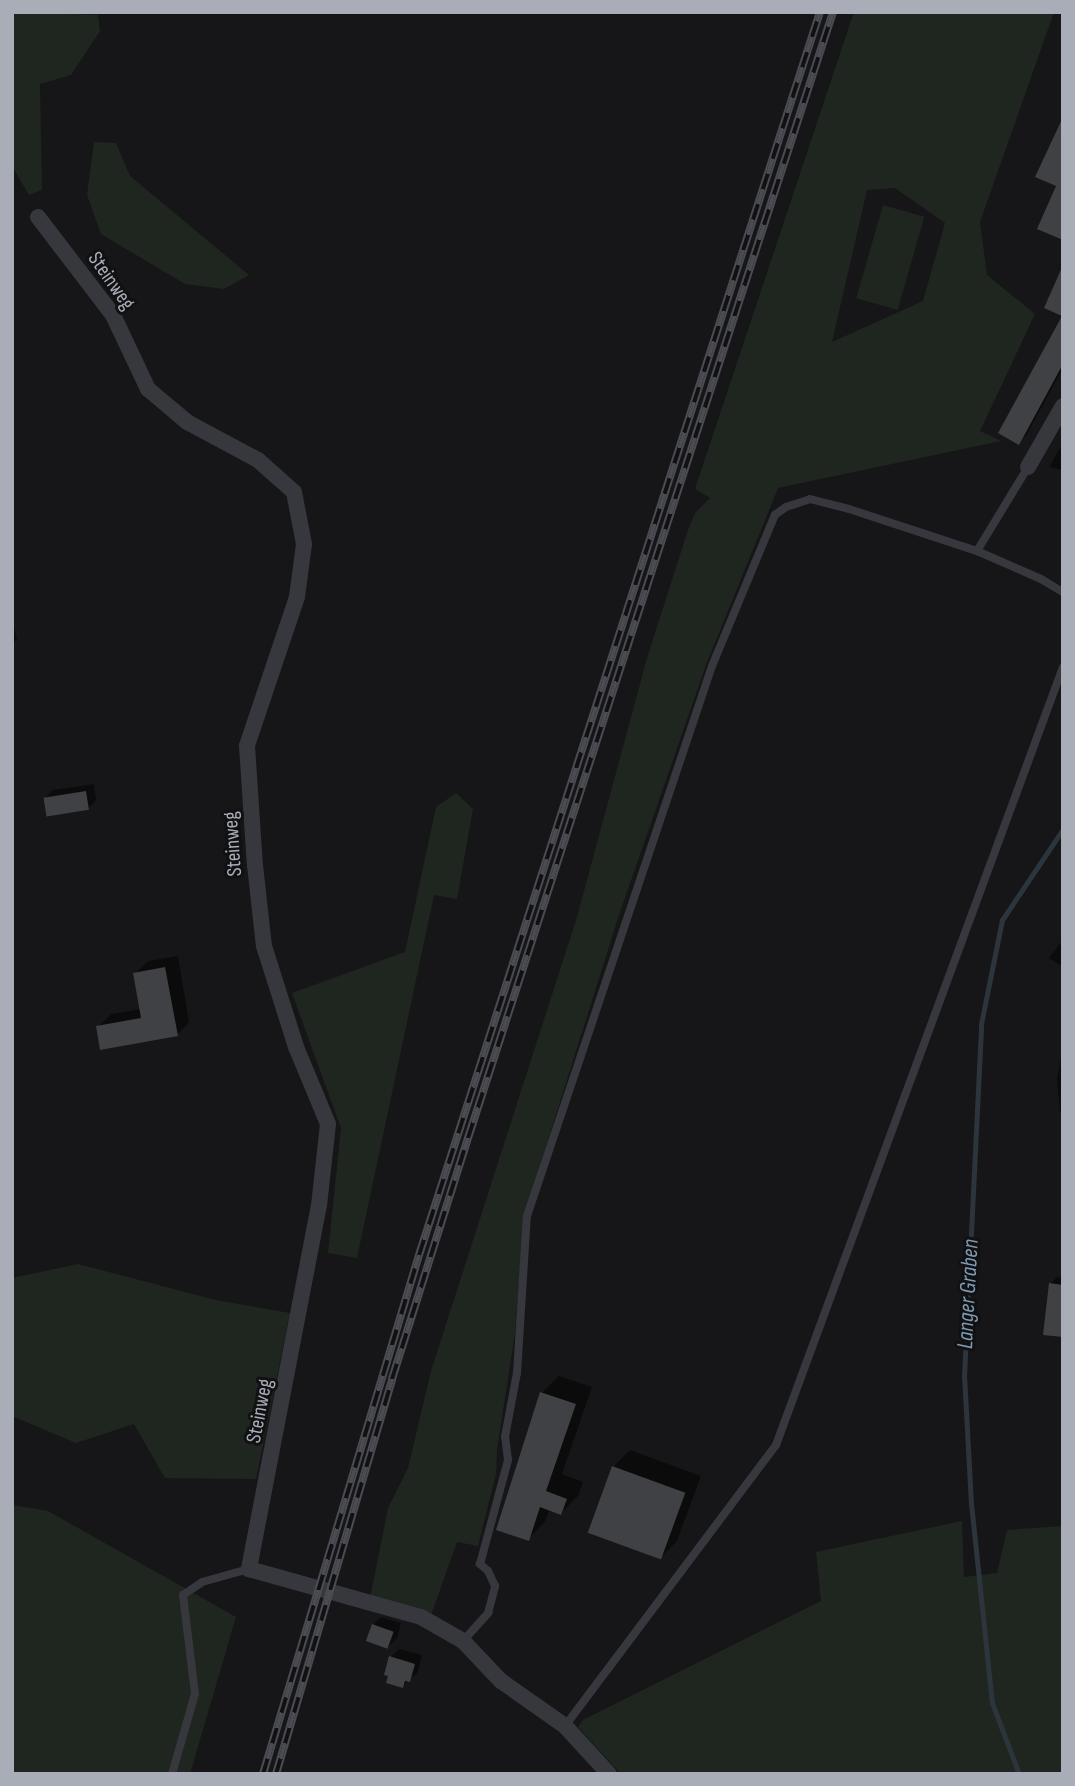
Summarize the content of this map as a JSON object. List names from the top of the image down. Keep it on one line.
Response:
{"streets":{"street":["Steinweg"]},"water":["Langer Graben"]}
